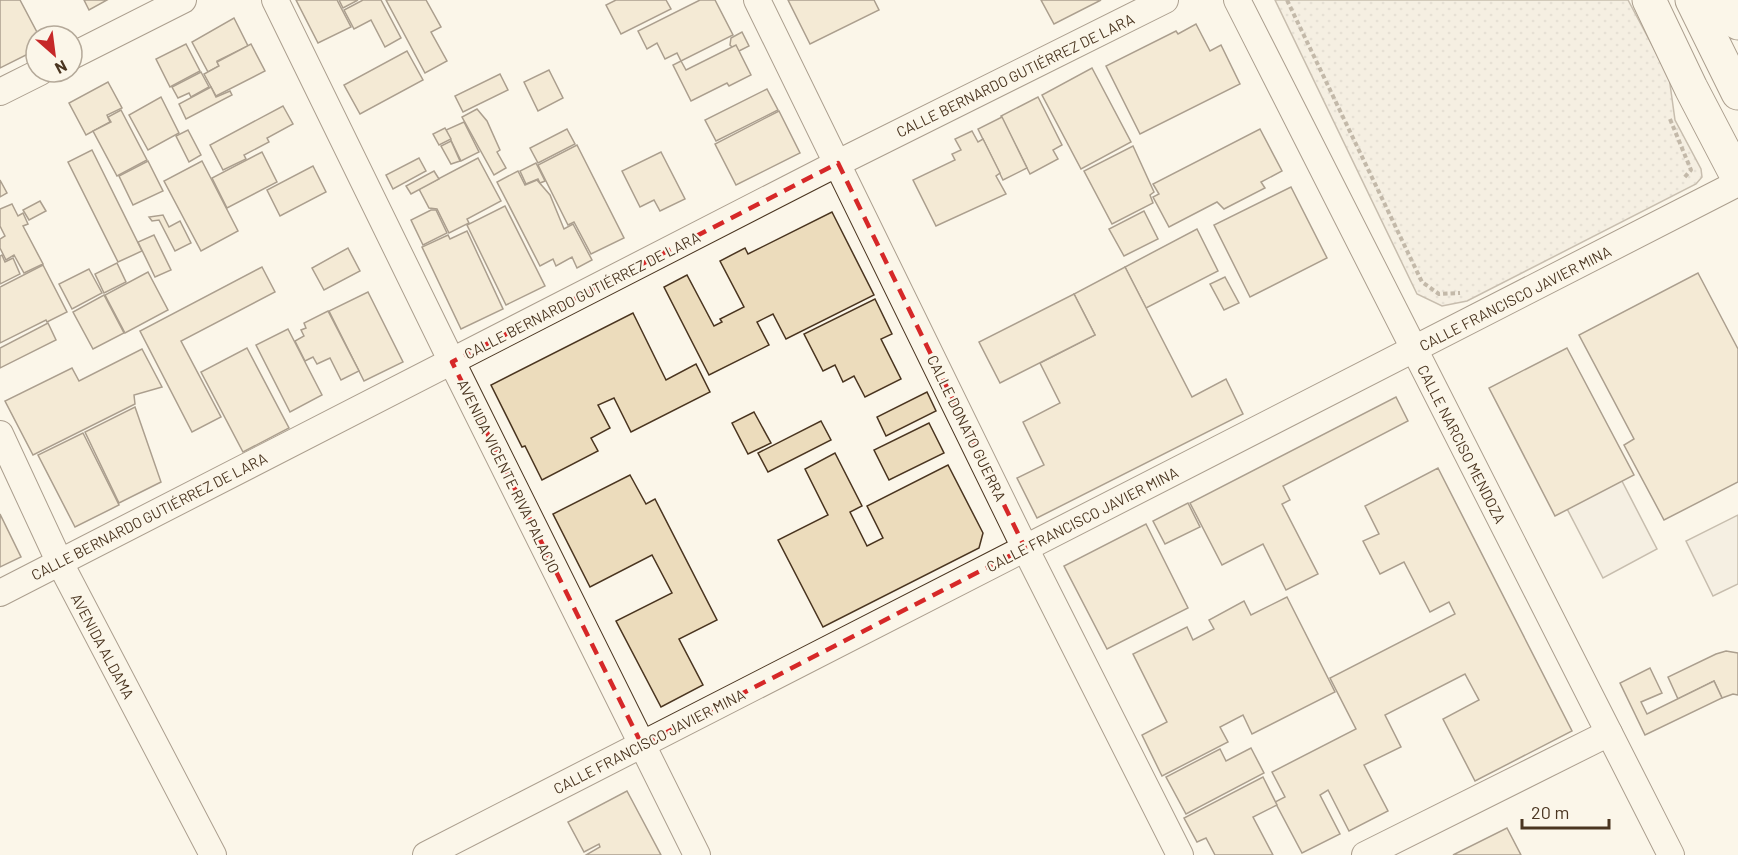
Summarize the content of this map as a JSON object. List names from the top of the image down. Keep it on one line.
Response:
{"streets":{"street":["CALLE BERNARDO GUTIÉRREZ DE LARA","CALLE FRANCISCO JAVIER MINA","CALLE DONATO GUERRA","CALLE NARCISO MENDOZA","AVENIDA VICENTE RIVA PALACIO","AVENIDA ALDAMA"]},"crossings":[["CALLE BERNARDO GUTIÉRREZ DE LARA","CALLE DONATO GUERRA"],["CALLE BERNARDO GUTIÉRREZ DE LARA","AVENIDA VICENTE RIVA PALACIO"],["CALLE BERNARDO GUTIÉRREZ DE LARA","AVENIDA ALDAMA"],["CALLE FRANCISCO JAVIER MINA","CALLE DONATO GUERRA"],["CALLE FRANCISCO JAVIER MINA","CALLE NARCISO MENDOZA"],["CALLE FRANCISCO JAVIER MINA","AVENIDA VICENTE RIVA PALACIO"]],"scale_bar":"20 m","north":"bottom right"}
